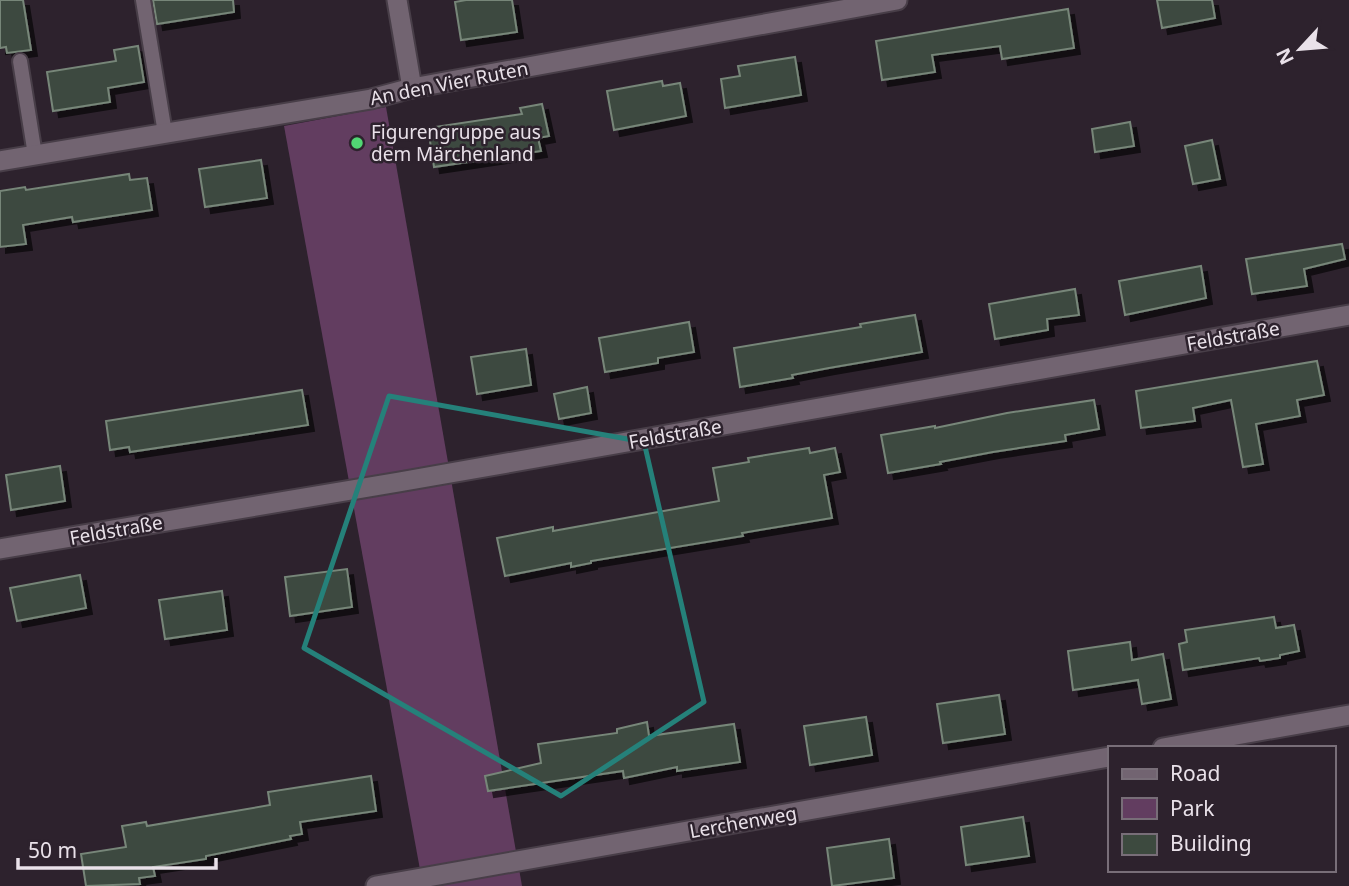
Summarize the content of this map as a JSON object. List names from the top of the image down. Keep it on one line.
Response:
{"streets":{"street":["An den Vier Ruten","Feldstraße","Lerchenweg"]},"places":["Figurengruppe aus dem Märchenland"],"legend":["Road","Park","Building"],"scale_bar":"50 m","north":"bottom left"}
